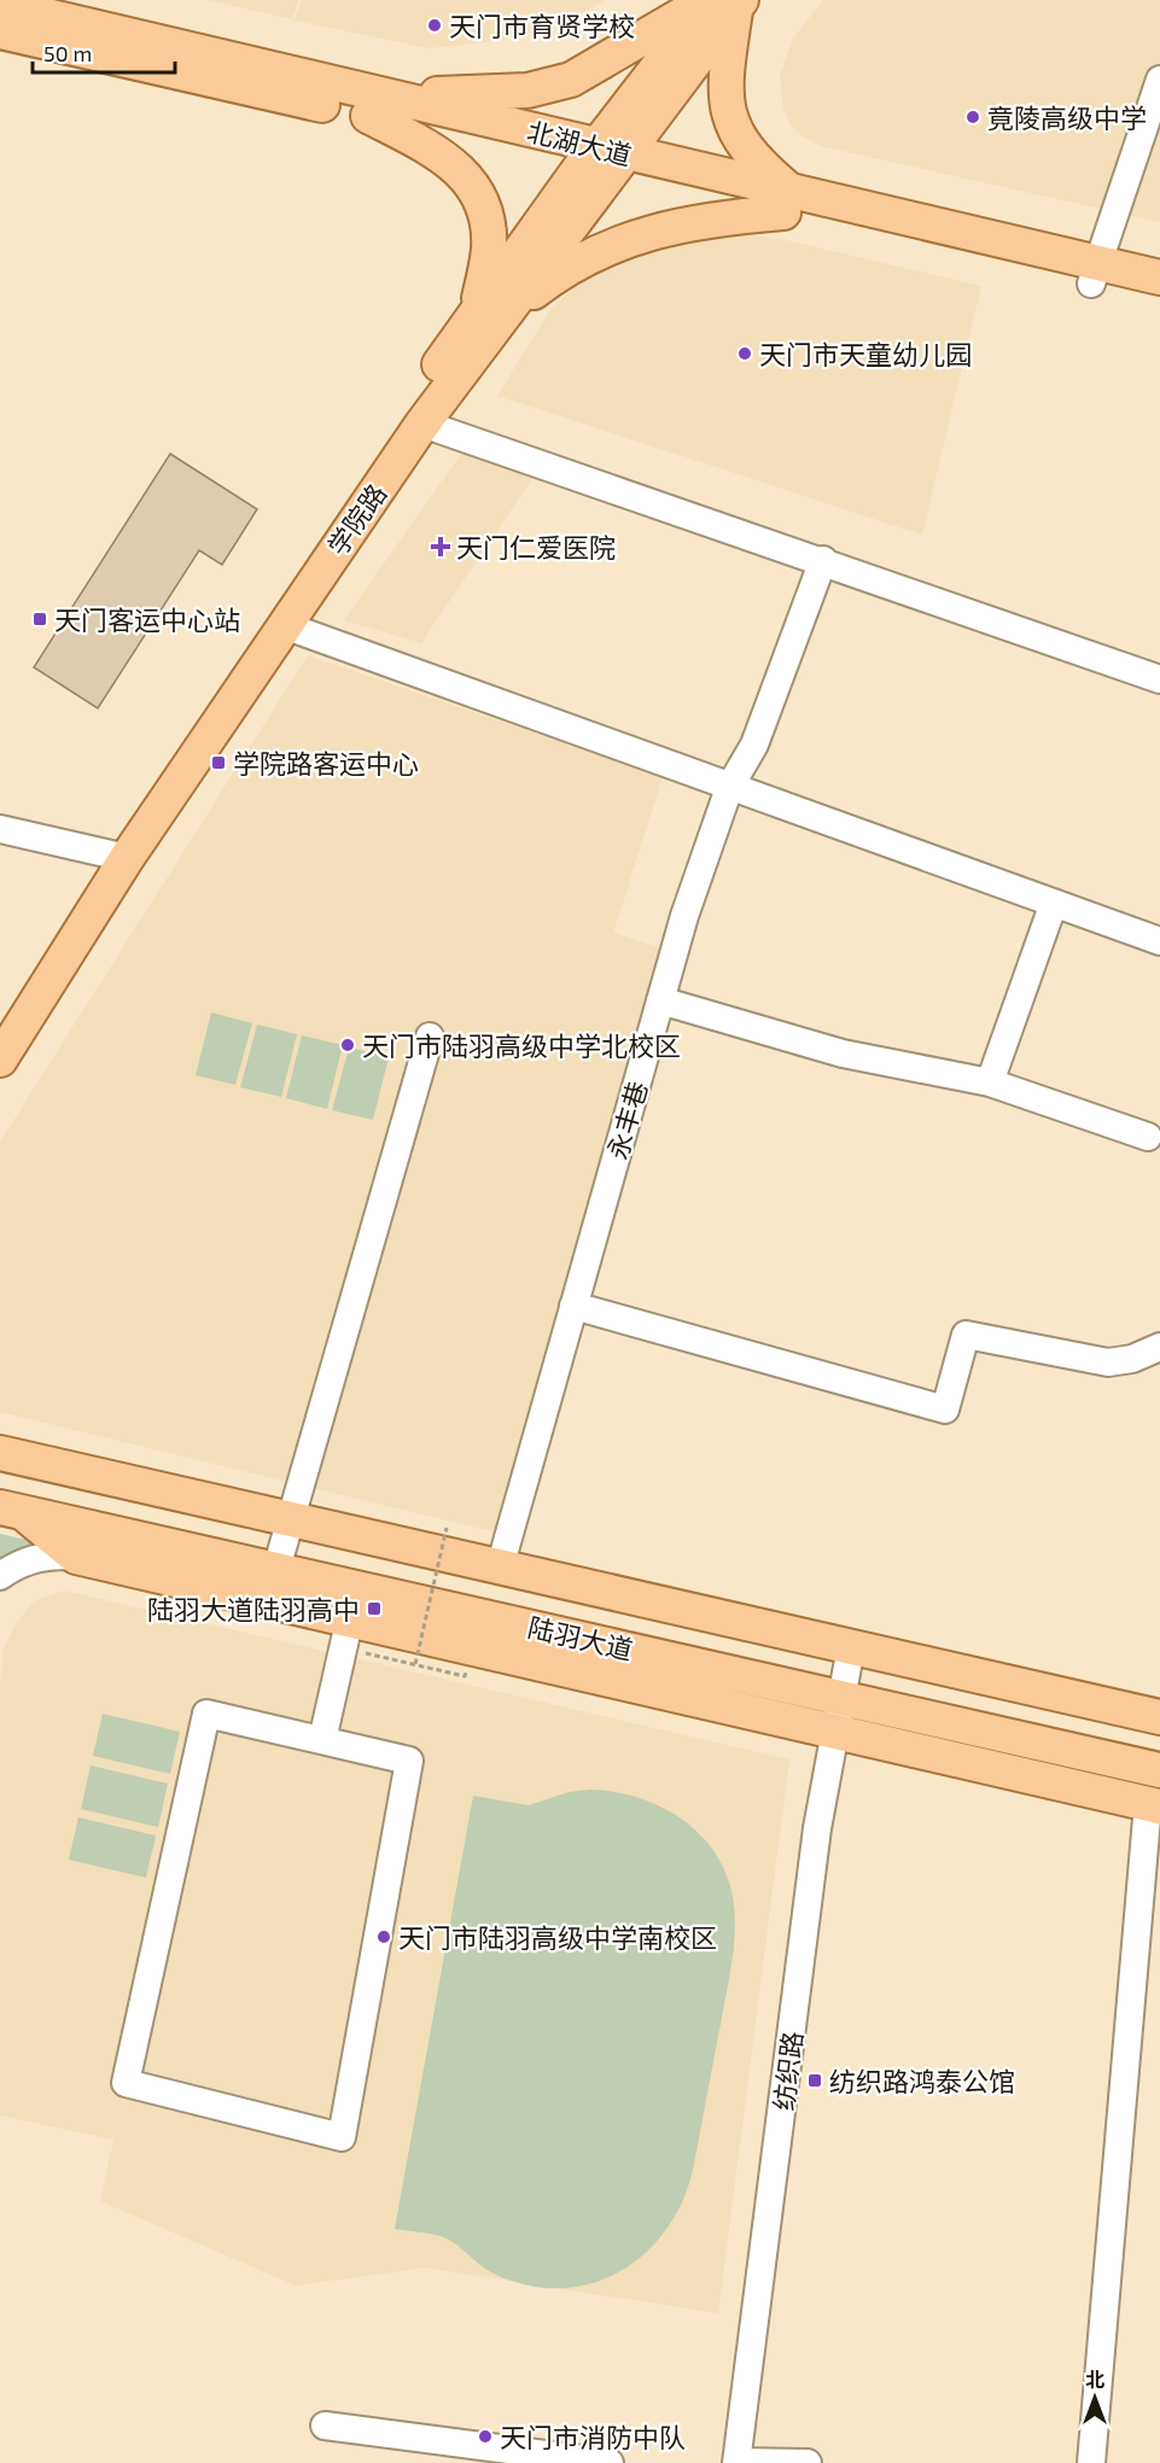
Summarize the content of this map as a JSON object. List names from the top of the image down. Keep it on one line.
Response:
{"streets":{"main road":["北湖大道","学院路","陆羽大道"],"street":["永丰巷","纺织路"]},"crossings":[["北湖大道","学院路"],["陆羽大道","纺织路"]],"places":{"other":["天门市育贤学校","竟陵高级中学","天门市天童幼儿园","天门市陆羽高级中学北校区","天门市陆羽高级中学南校区","天门市消防中队"],"health":["天门仁爱医院"],"transit":["天门客运中心站","学院路客运中心","陆羽大道陆羽高中","纺织路鸿泰公馆"]},"scale_bar":"50 m","north":"top"}
